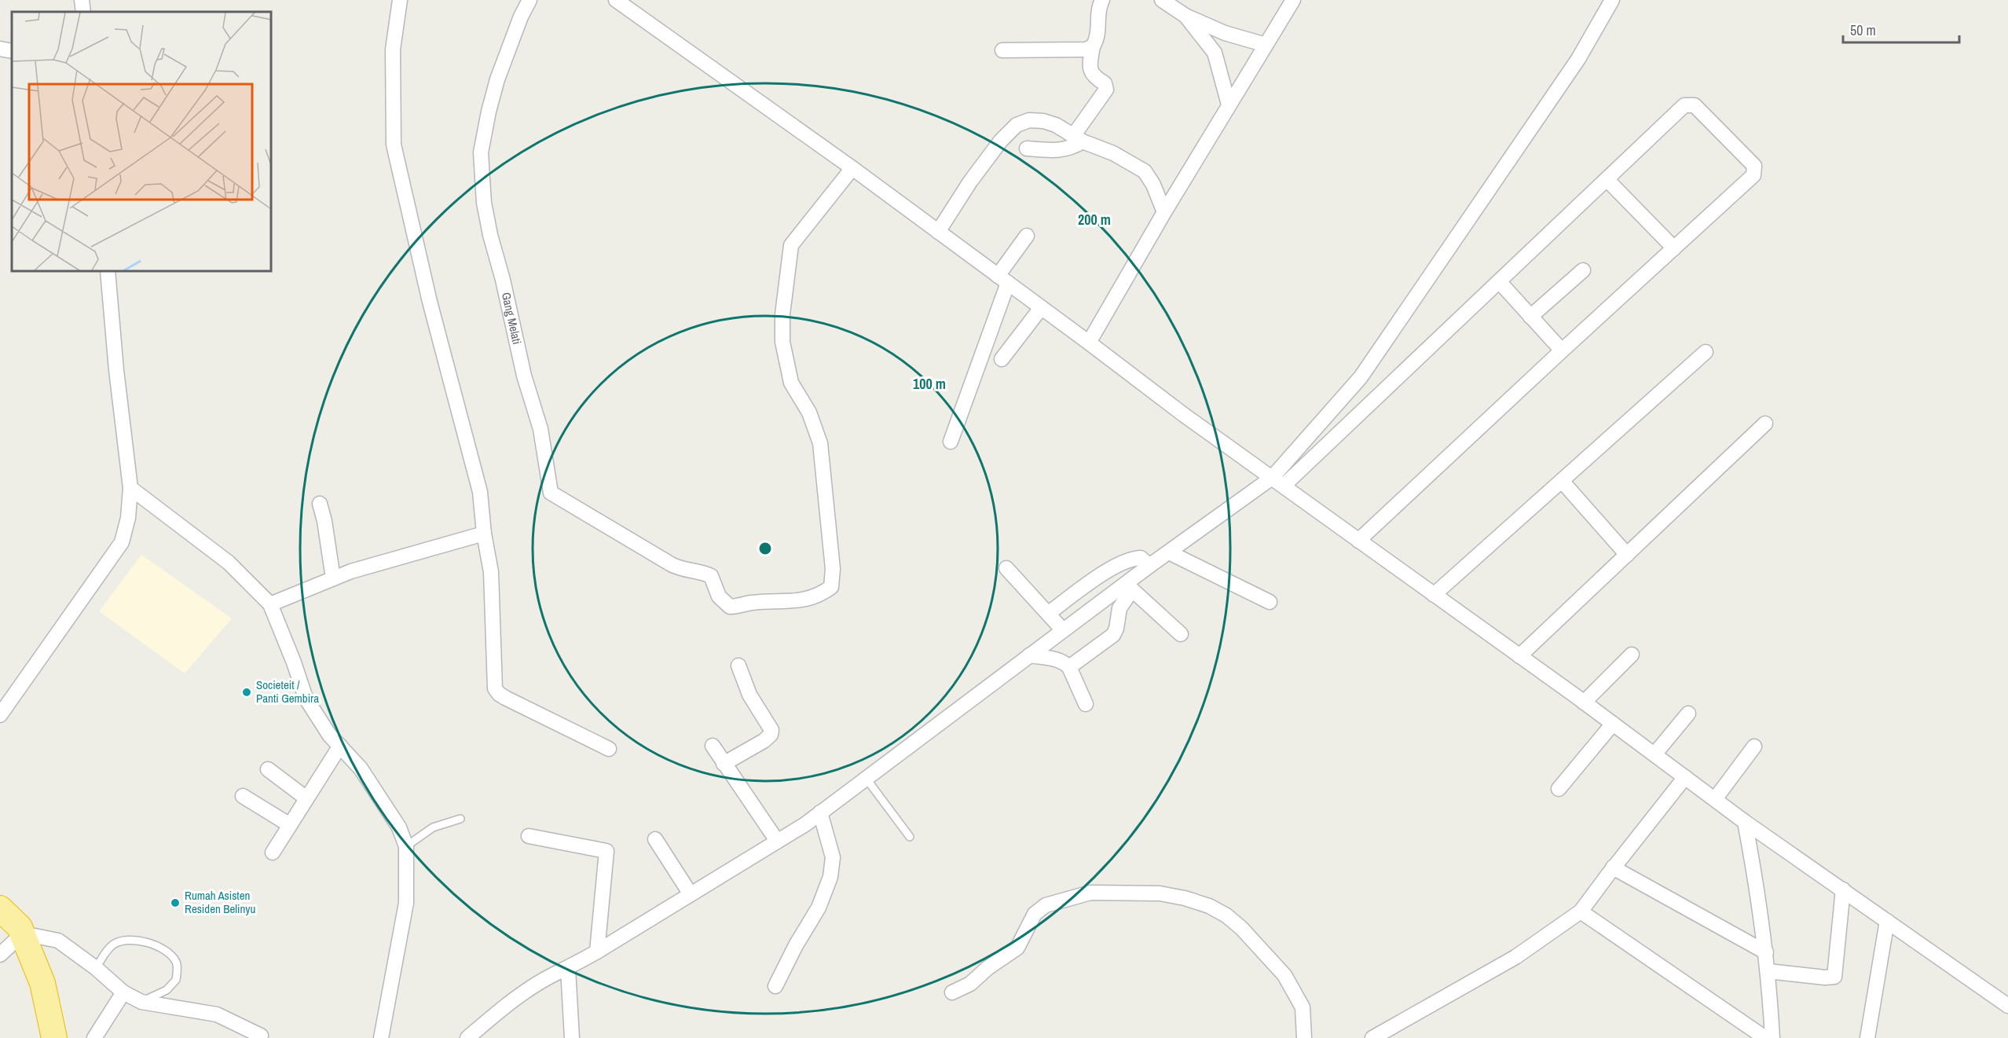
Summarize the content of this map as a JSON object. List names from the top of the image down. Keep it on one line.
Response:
{"streets":{"street":["Gang Melati"]},"places":["Societeit / Panti Gembira","Rumah Asisten Residen Belinyu"],"scale_bar":"50 m","rings":["200 m","100 m"]}
